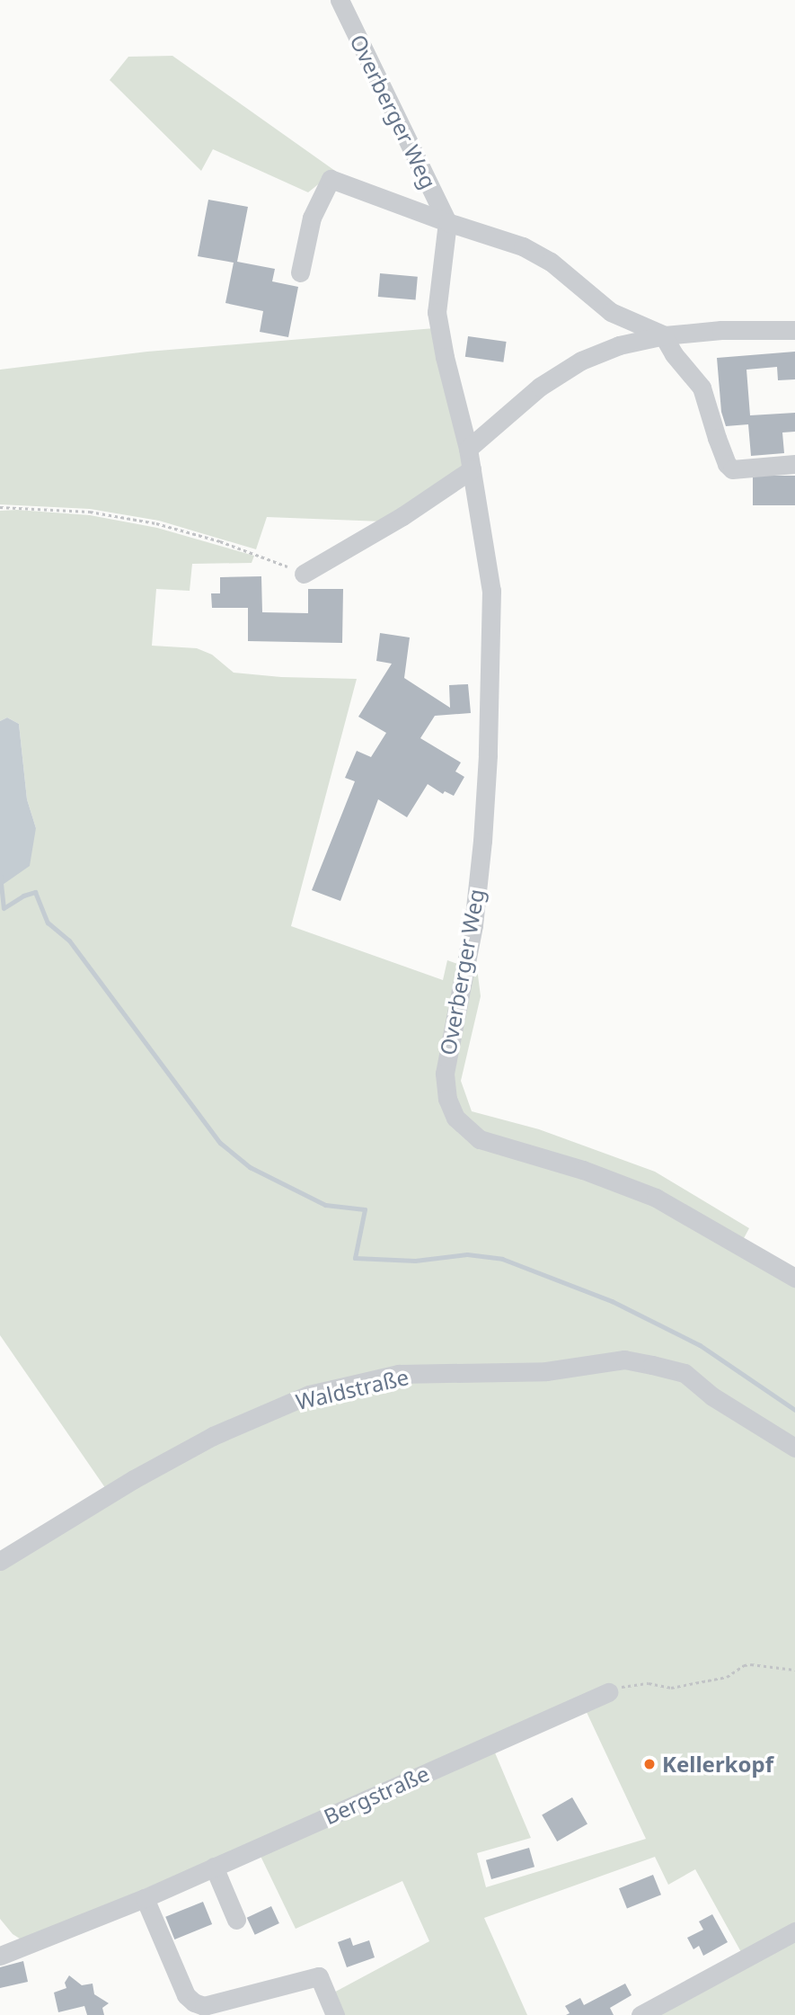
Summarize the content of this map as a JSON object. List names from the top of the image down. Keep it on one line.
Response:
{"streets":{"street":["Overberger Weg","Waldstraße","Bergstraße"]},"places":["Kellerkopf"]}
